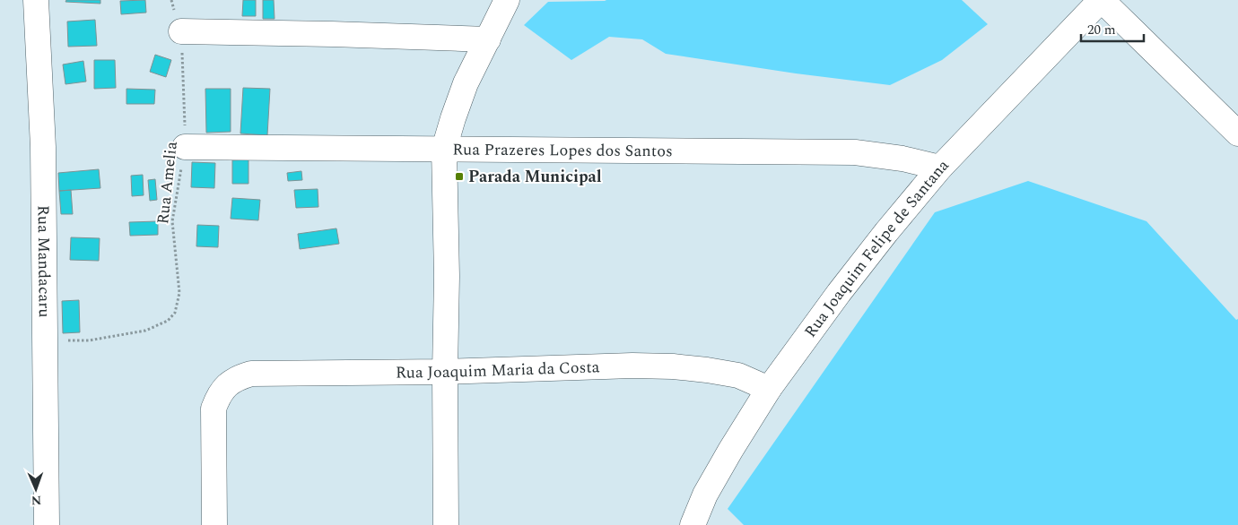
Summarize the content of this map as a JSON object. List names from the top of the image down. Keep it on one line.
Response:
{"streets":{"street":["Rua Prazeres Lopes dos Santos","Rua Joaquim Felipe de Santana","Rua Mandacaru","Rua Joaquim Maria da Costa"],"path":["Rua Amelia"]},"crossings":[["Rua Prazeres Lopes dos Santos","Rua Amelia"],["Rua Prazeres Lopes dos Santos","Rua Joaquim Felipe de Santana"],["Rua Amelia","Rua Mandacaru"],["Rua Joaquim Felipe de Santana","Rua Joaquim Maria da Costa"]],"places":{"transit":["Parada Municipal"]},"scale_bar":"20 m","north":"bottom"}
